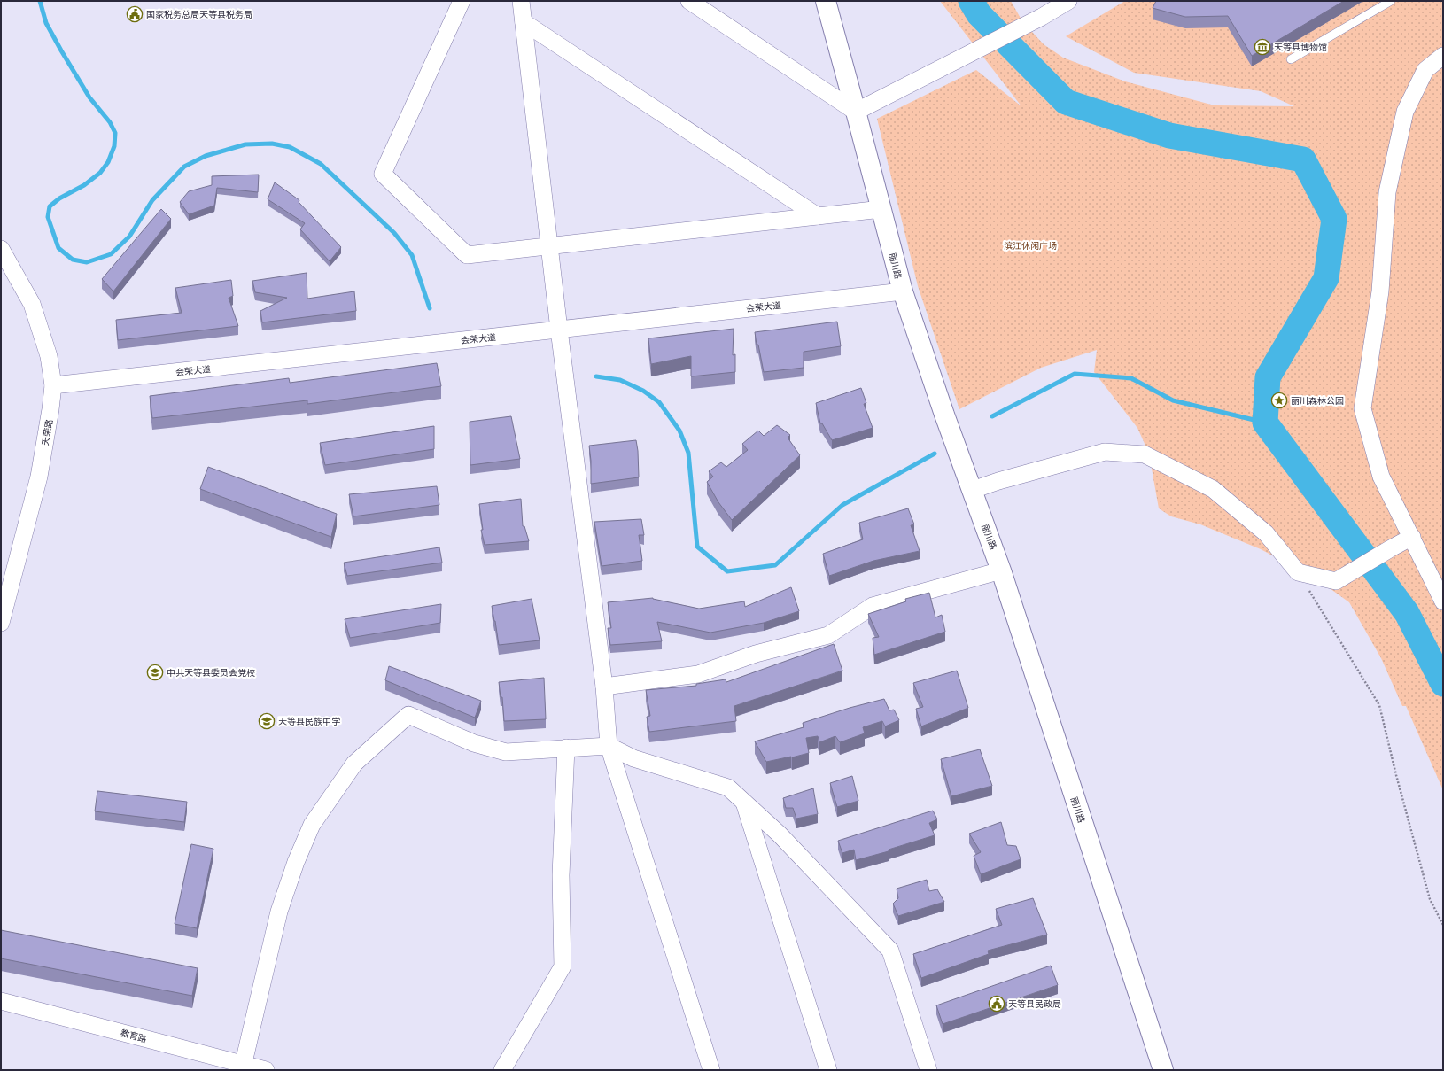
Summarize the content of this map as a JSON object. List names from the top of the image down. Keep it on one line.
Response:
{"streets":{"main road":["丽川路"],"street":["会荣大道","天荣路","教育路"]},"crossings":[["丽川路","会荣大道"],["会荣大道","天荣路"]],"parks":["滨江休闲广场"],"places":{"public building":["国家税务总局天等县税务局","天等县民政局"],"museum":["天等县博物馆"],"place":["丽川森林公园"],"school or university":["中共天等县委员会党校","天等县民族中学"]}}
